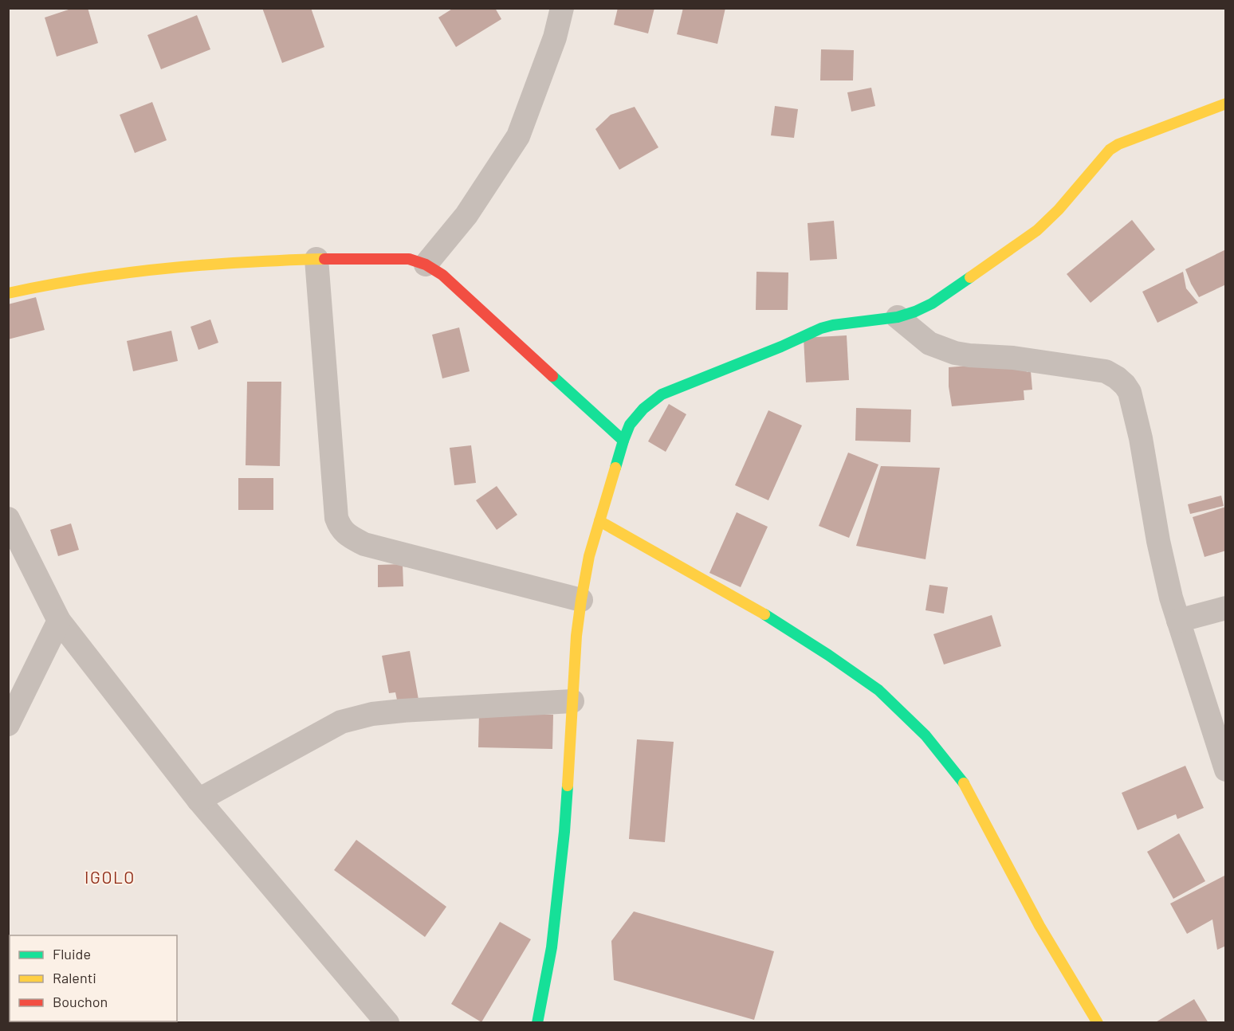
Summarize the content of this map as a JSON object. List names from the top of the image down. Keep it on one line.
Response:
{"districts":["IGOLO"],"legend":["Fluide","Ralenti","Bouchon"]}
